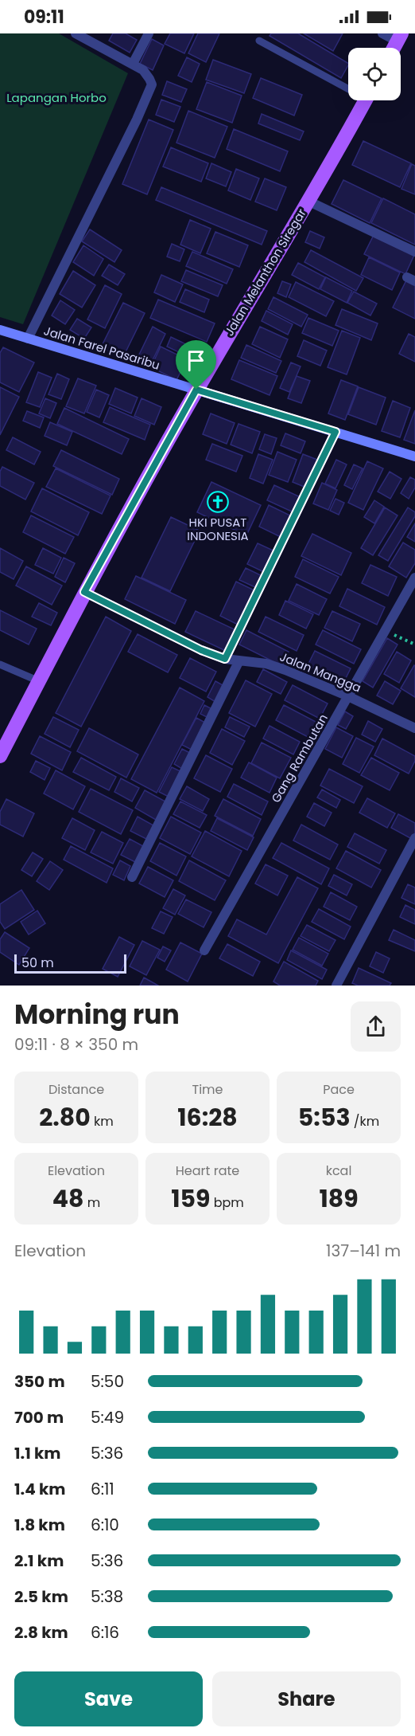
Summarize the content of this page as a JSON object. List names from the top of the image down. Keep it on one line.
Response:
{"streets":{"main road":["Jalan Melanthon Siregar"],"street":["Jalan Farel Pasaribu","Jalan Mangga","Gang Rambutan"]},"crossings":[["Jalan Melanthon Siregar","Jalan Farel Pasaribu"],["Jalan Melanthon Siregar","Jalan Mangga"],["Jalan Mangga","Gang Rambutan"]],"parks":["Lapangan Horbo"],"places":{"church":["HKI PUSAT INDONESIA"]},"scale_bar":"50 m","page":{"status":"09:11","scale":"50 m","heading":["Morning run","09:11 · 8 × 350 m"],"stats":[["Distance","2.80 km"],["Time","16:28"],["Pace","5:53 /km"],["Elevation","48 m"],["Heart rate","159 bpm"],["kcal","189"]],"chart":["Elevation","137–141 m"],"list":[{"name":"350 m","note":"5:50"},{"name":"700 m","note":"5:49"},{"name":"1.1 km","note":"5:36"},{"name":"1.4 km","note":"6:11"},{"name":"1.8 km","note":"6:10"},{"name":"2.1 km","note":"5:36"},{"name":"2.5 km","note":"5:38"},{"name":"2.8 km","note":"6:16"}],"buttons":["Save","Share"]}}
